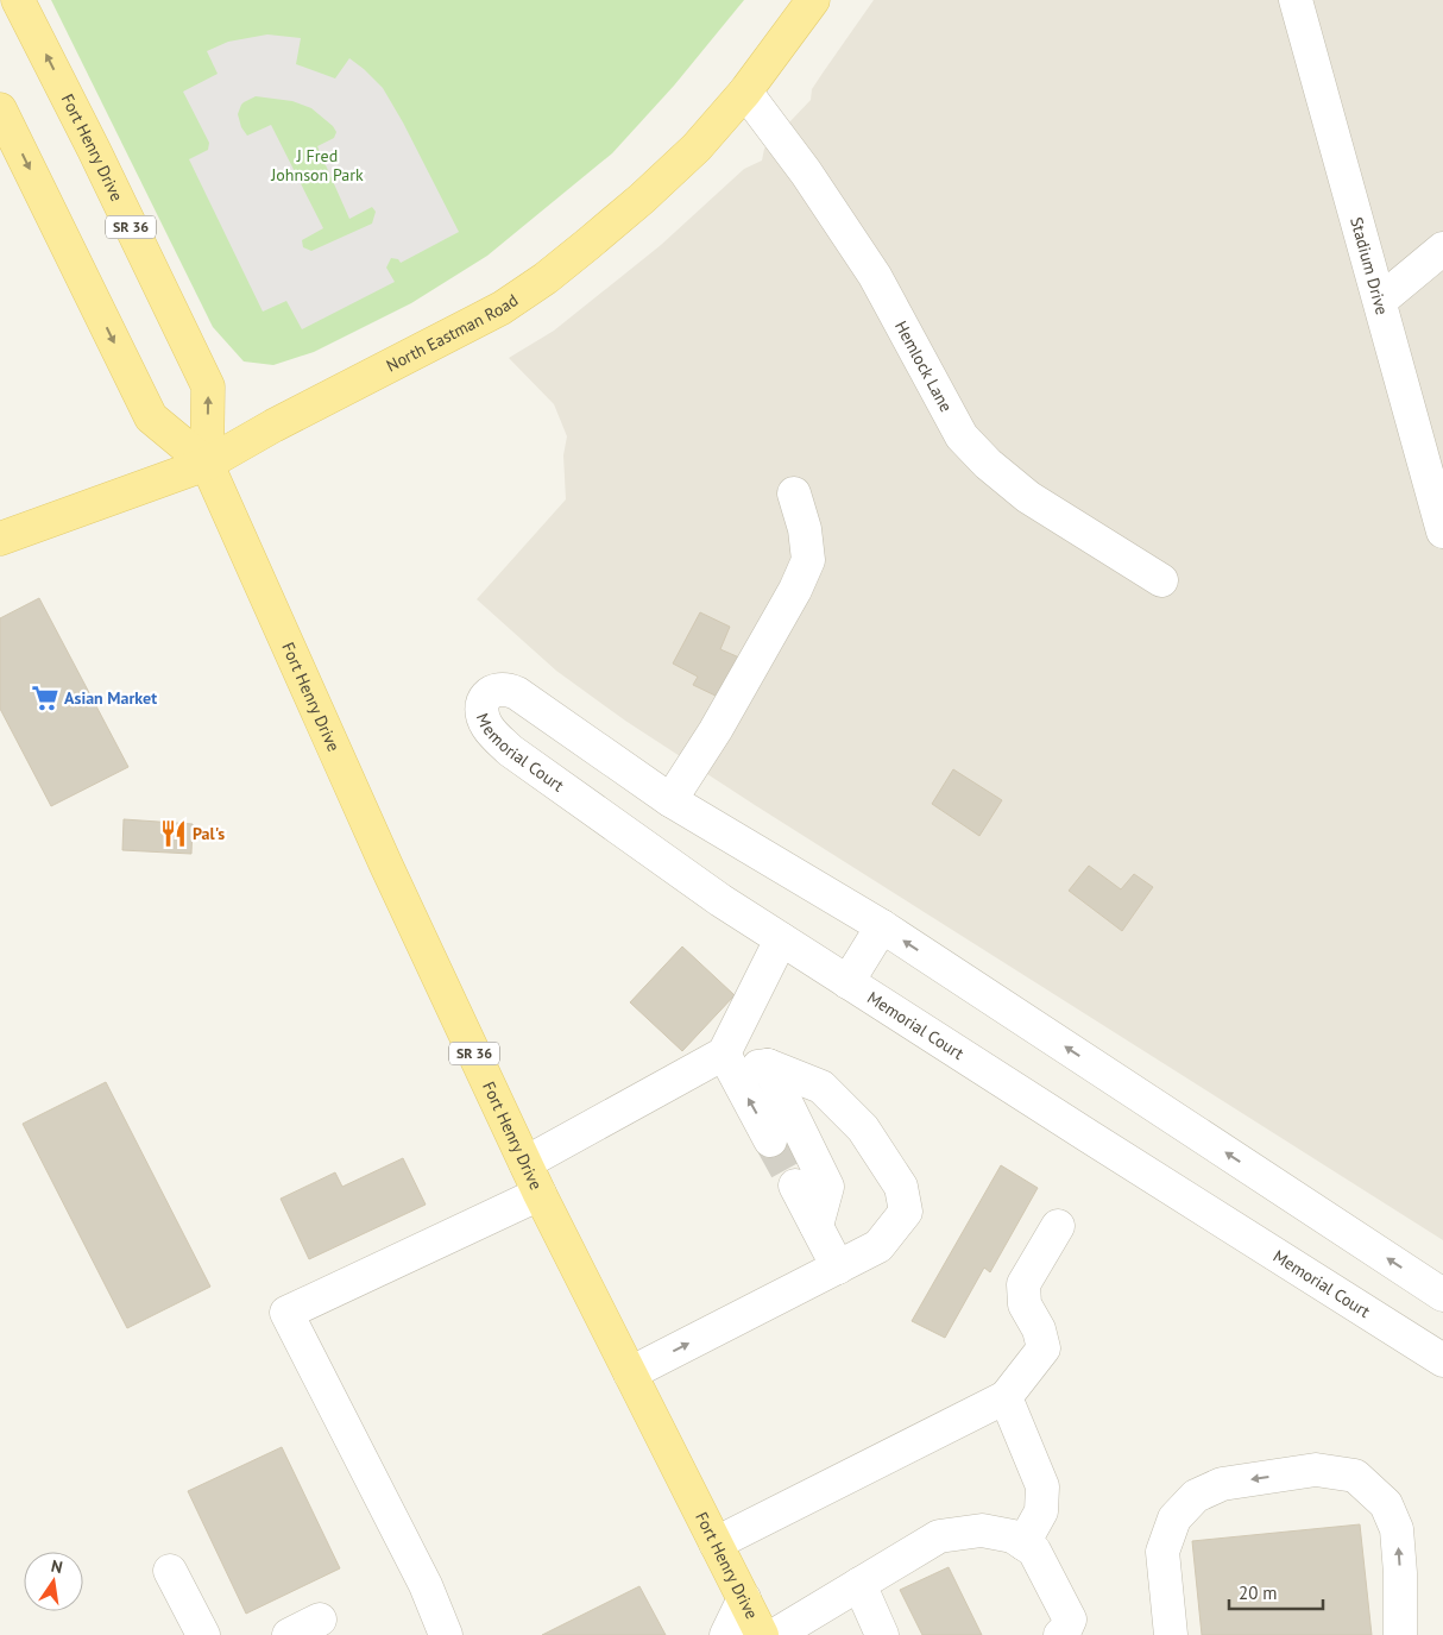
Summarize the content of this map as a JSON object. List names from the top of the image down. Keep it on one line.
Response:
{"streets":{"main road":["Fort Henry Drive","SR 36","North Eastman Road"],"street":["Stadium Drive","Hemlock Lane","Memorial Court"]},"crossings":[["Fort Henry Drive","North Eastman Road"],["North Eastman Road","Hemlock Lane"]],"parks":["J Fred Johnson Park"],"places":{"supermarket":["Asian Market"],"restaurant":["Pal's"]},"scale_bar":"20 m","north":"top"}
